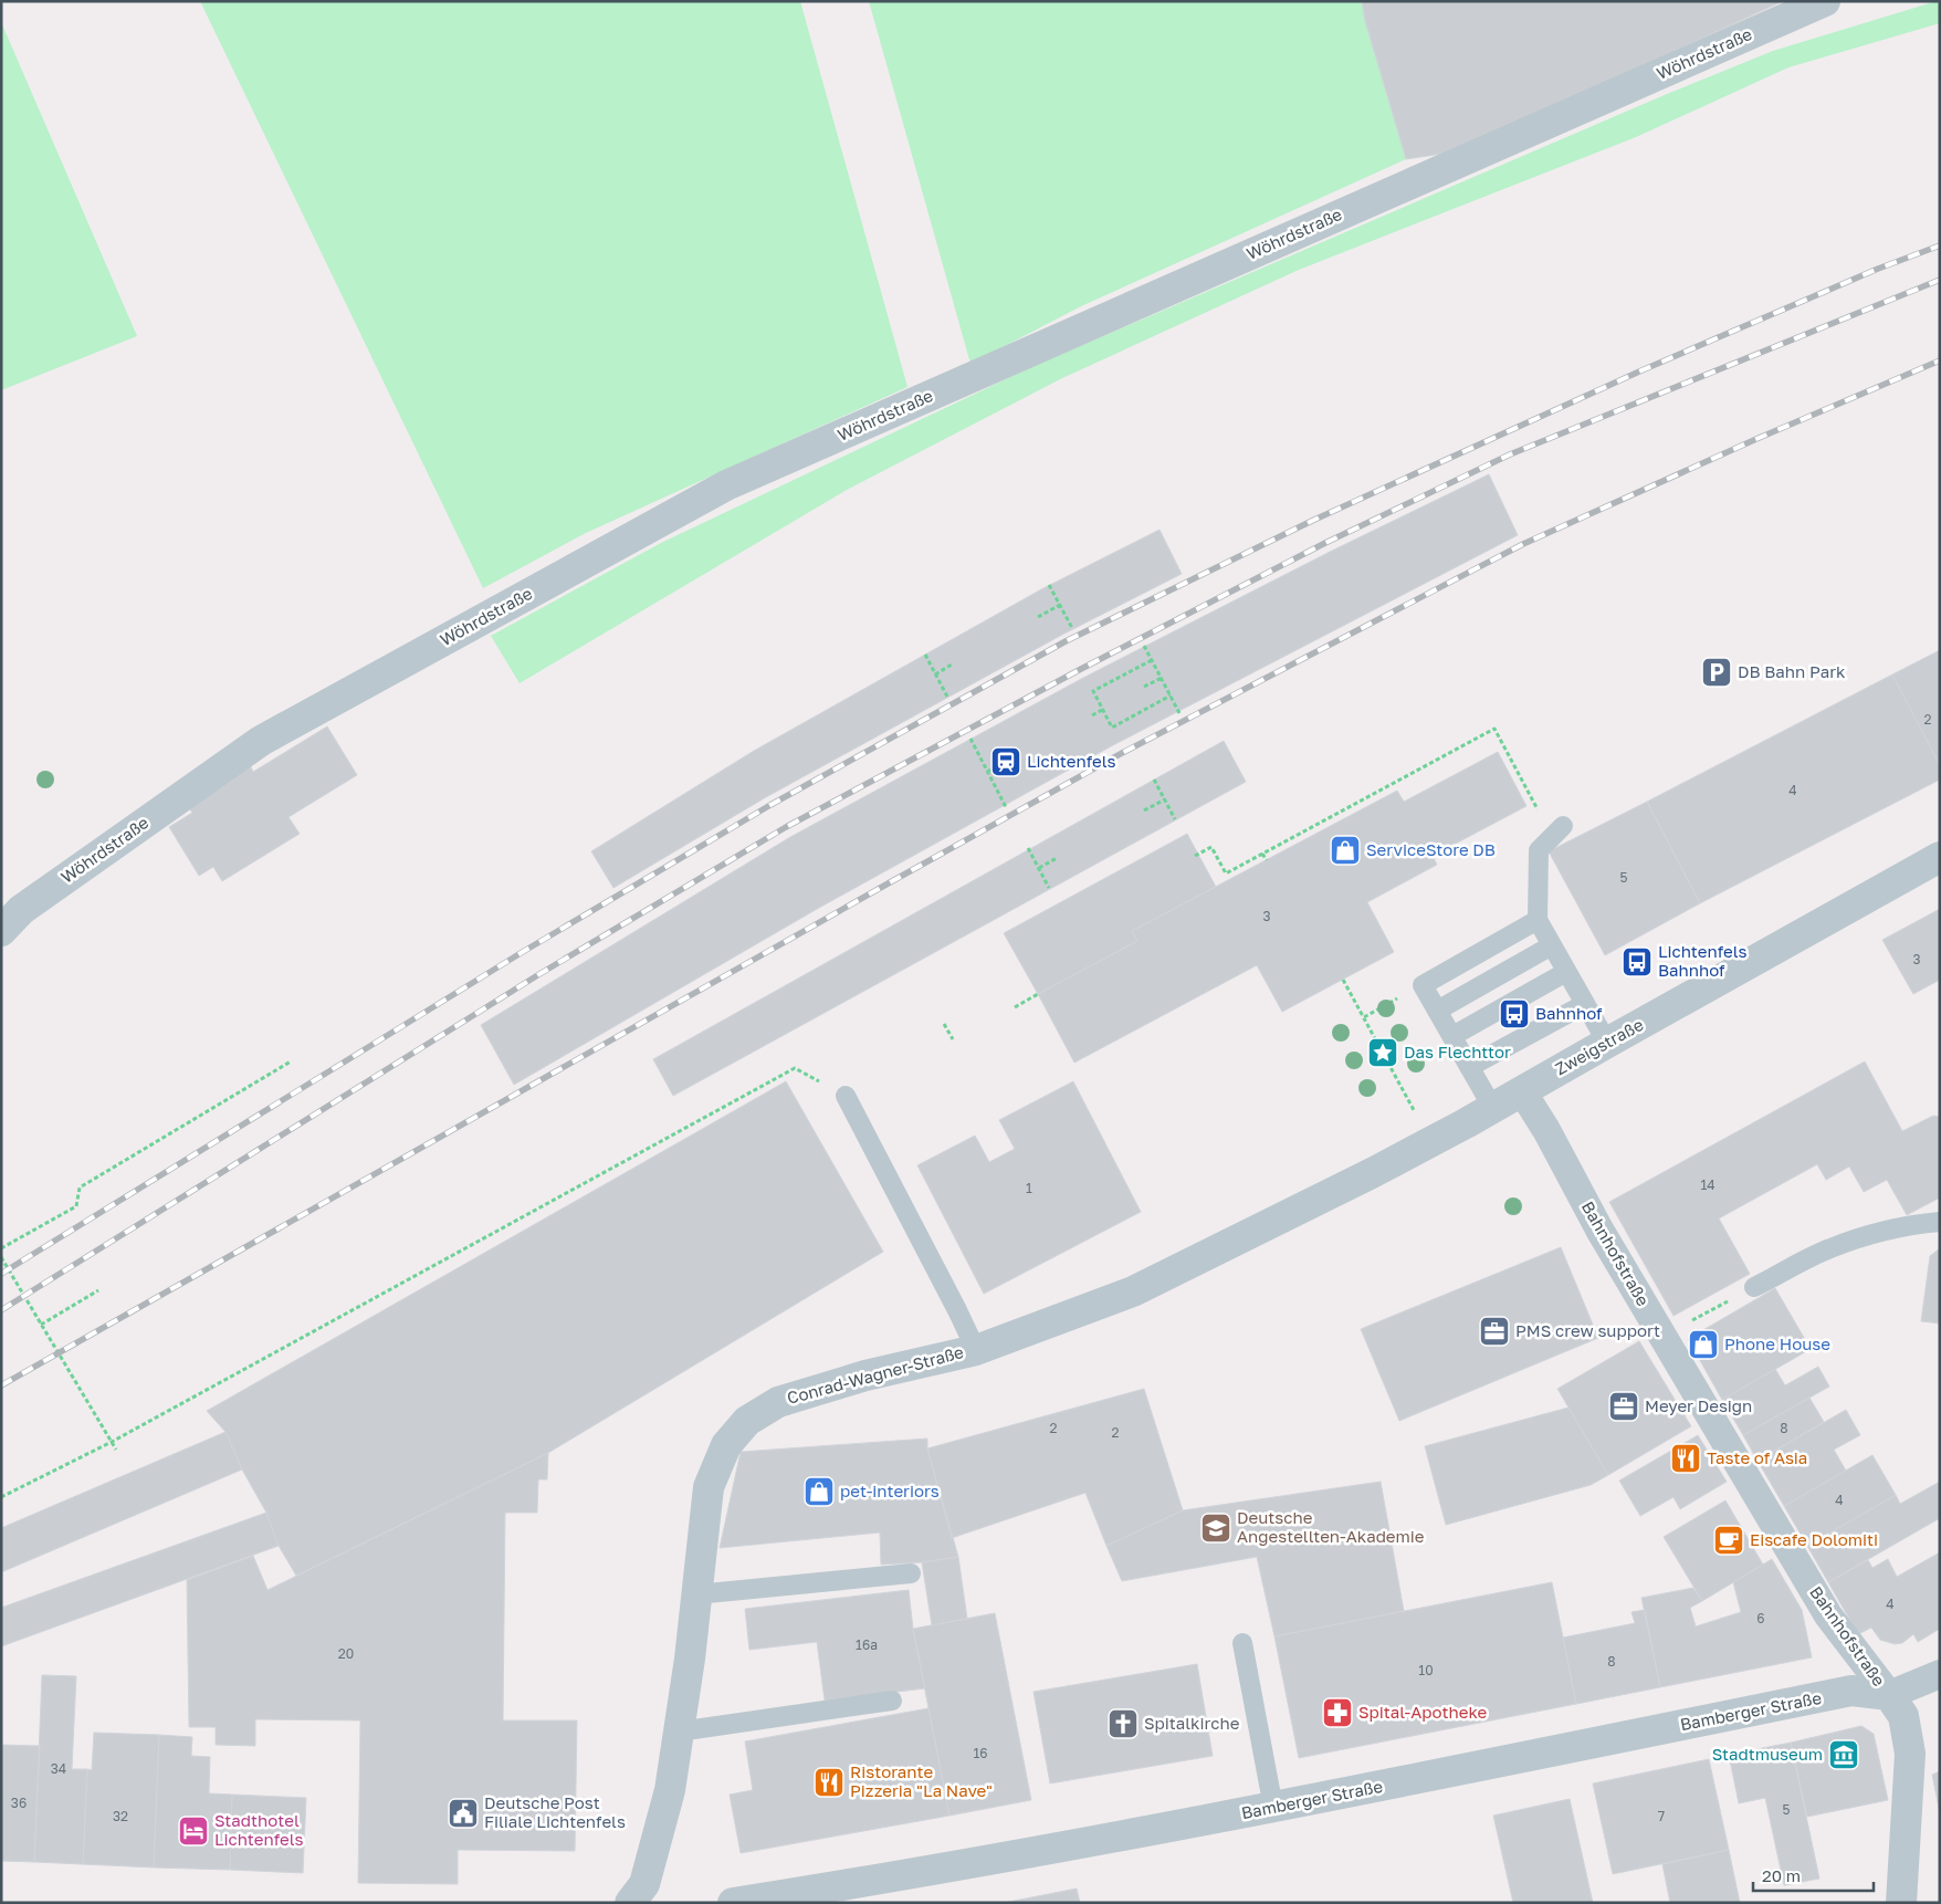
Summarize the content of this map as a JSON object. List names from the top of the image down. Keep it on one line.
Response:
{"streets":{"street":["Wöhrdstraße","Zweigstraße","Bahnhofstraße","Conrad-Wagner-Straße","Bamberger Straße"]},"crossings":[["Zweigstraße","Bahnhofstraße"],["Zweigstraße","Conrad-Wagner-Straße"],["Bahnhofstraße","Bamberger Straße"]],"places":{"parking":["DB Bahn Park"],"station":["Lichtenfels"],"shop":["ServiceStore DB","Phone House","pet-interiors"],"bus stop":["Lichtenfels Bahnhof","Bahnhof"],"place":["Das Flechttor"],"office":["PMS crew support","Meyer Design"],"restaurant":["Taste of Asia","Ristorante Pizzeria \"La Nave\""],"school or university":["Deutsche Angestellten-Akademie"],"cafe":["Eiscafe Dolomiti"],"pharmacy":["Spital-Apotheke"],"church":["Spitalkirche"],"museum":["Stadtmuseum"],"public building":["Deutsche Post Filiale Lichtenfels"],"hotel":["Stadthotel Lichtenfels"]},"house_numbers":["2","4","5","3","3","14","1","2","8","2","4","4","6","16a","20","8","10","16","34","36","5","32","7"],"scale_bar":"20 m"}
